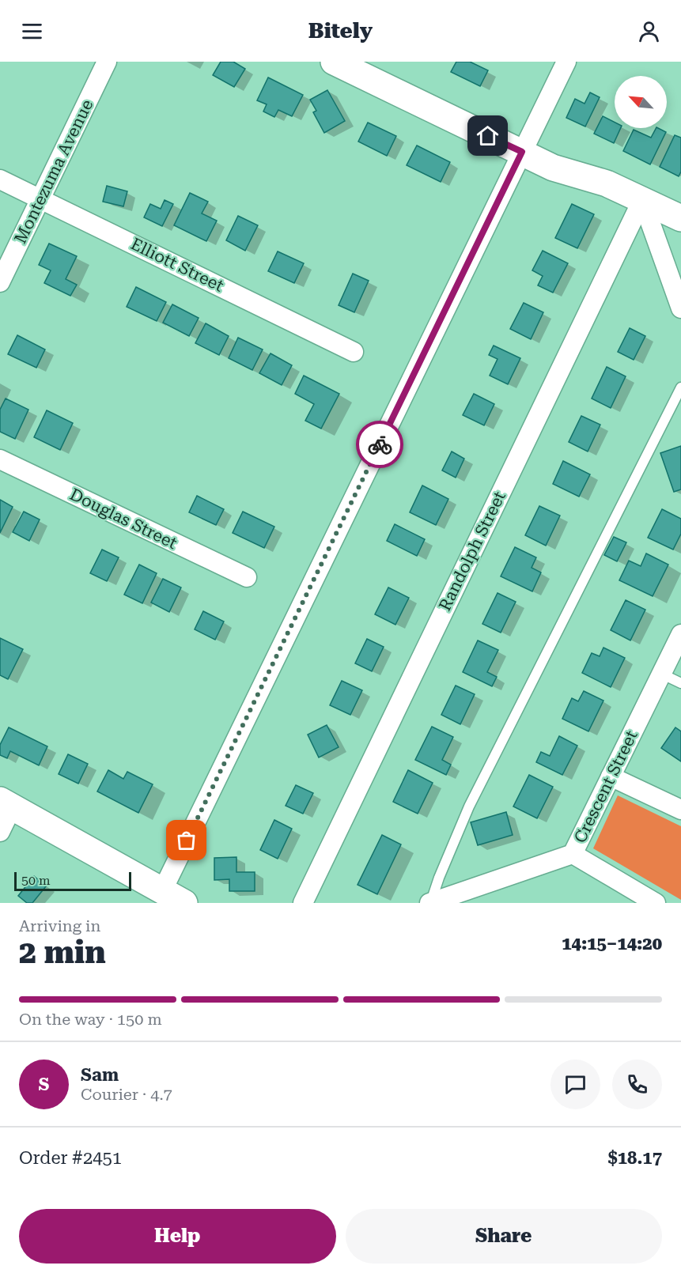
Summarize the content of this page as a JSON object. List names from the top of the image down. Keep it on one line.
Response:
{"streets":{"street":["Montezuma Avenue","Elliott Street","Douglas Street","Randolph Street","Crescent Street"]},"crossings":[["Montezuma Avenue","Elliott Street"]],"scale_bar":"50 m","north":"top left","page":{"header":"Bitely","scale":"50 m","heading":["2 min","Arriving in","14:15–14:20"],"panel":["Sam","Courier · 4.7","Order #2451","$18.17"],"bar":"On the way · 150 m","round":"S","buttons":["Help","Share"]}}
